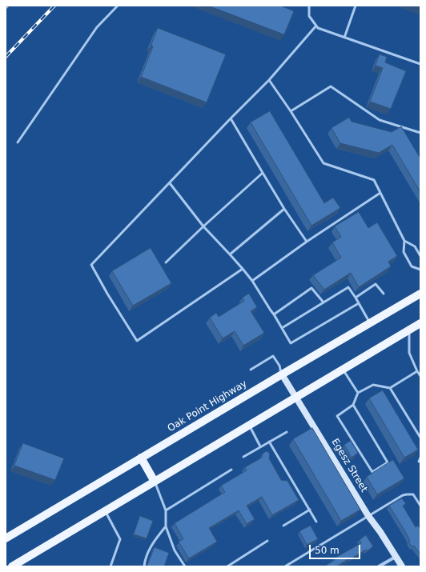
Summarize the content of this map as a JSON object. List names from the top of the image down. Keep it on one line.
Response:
{"streets":{"main road":["Oak Point Highway"],"street":["Egesz Street"]},"crossings":[["Oak Point Highway","Egesz Street"]],"scale_bar":"50 m"}
